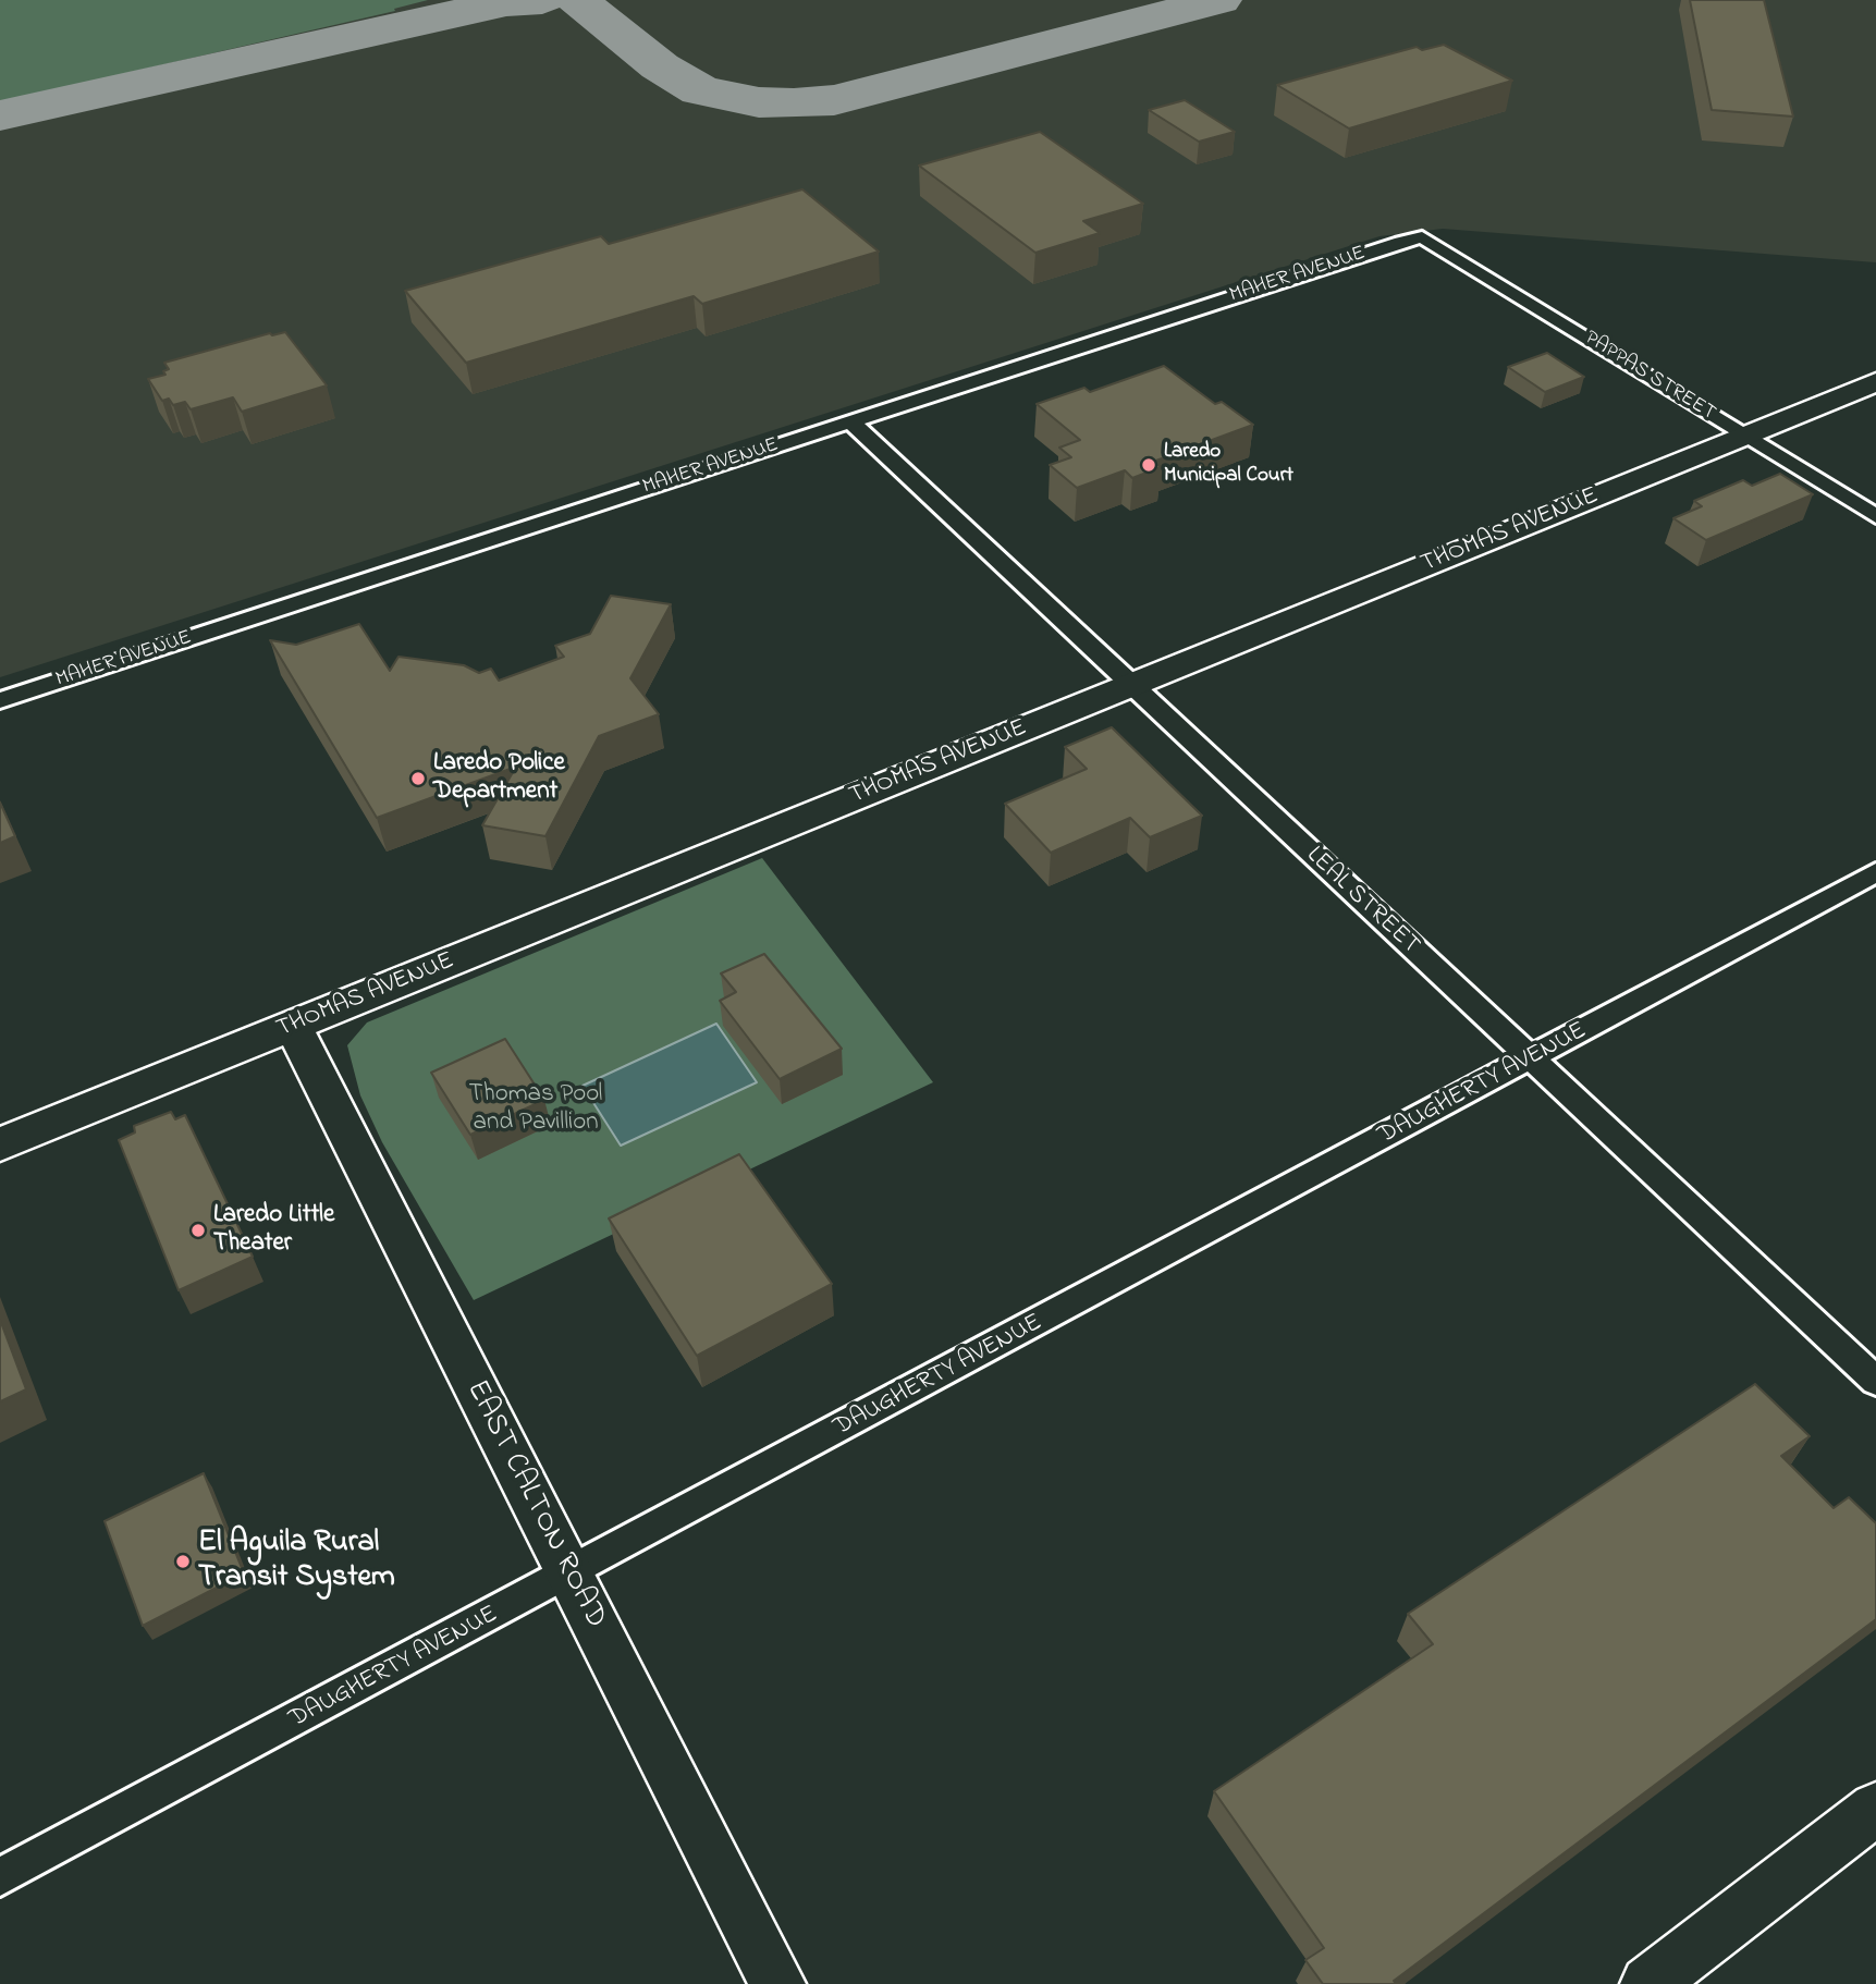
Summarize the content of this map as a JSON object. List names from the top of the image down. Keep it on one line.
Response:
{"streets":{"street":["MAHER AVENUE","PAPPAS STREET","THOMAS AVENUE","LEAL STREET","DAUGHERTY AVENUE","EAST CALTON ROAD"]},"crossings":[["MAHER AVENUE","PAPPAS STREET"],["MAHER AVENUE","LEAL STREET"],["PAPPAS STREET","THOMAS AVENUE"],["THOMAS AVENUE","LEAL STREET"],["THOMAS AVENUE","EAST CALTON ROAD"],["LEAL STREET","DAUGHERTY AVENUE"],["DAUGHERTY AVENUE","EAST CALTON ROAD"]],"parks":["Thomas Pool and Pavillion"],"places":["Laredo Municipal Court","Laredo Police Department","Laredo Little Theater","El Aguila Rural Transit System"]}
